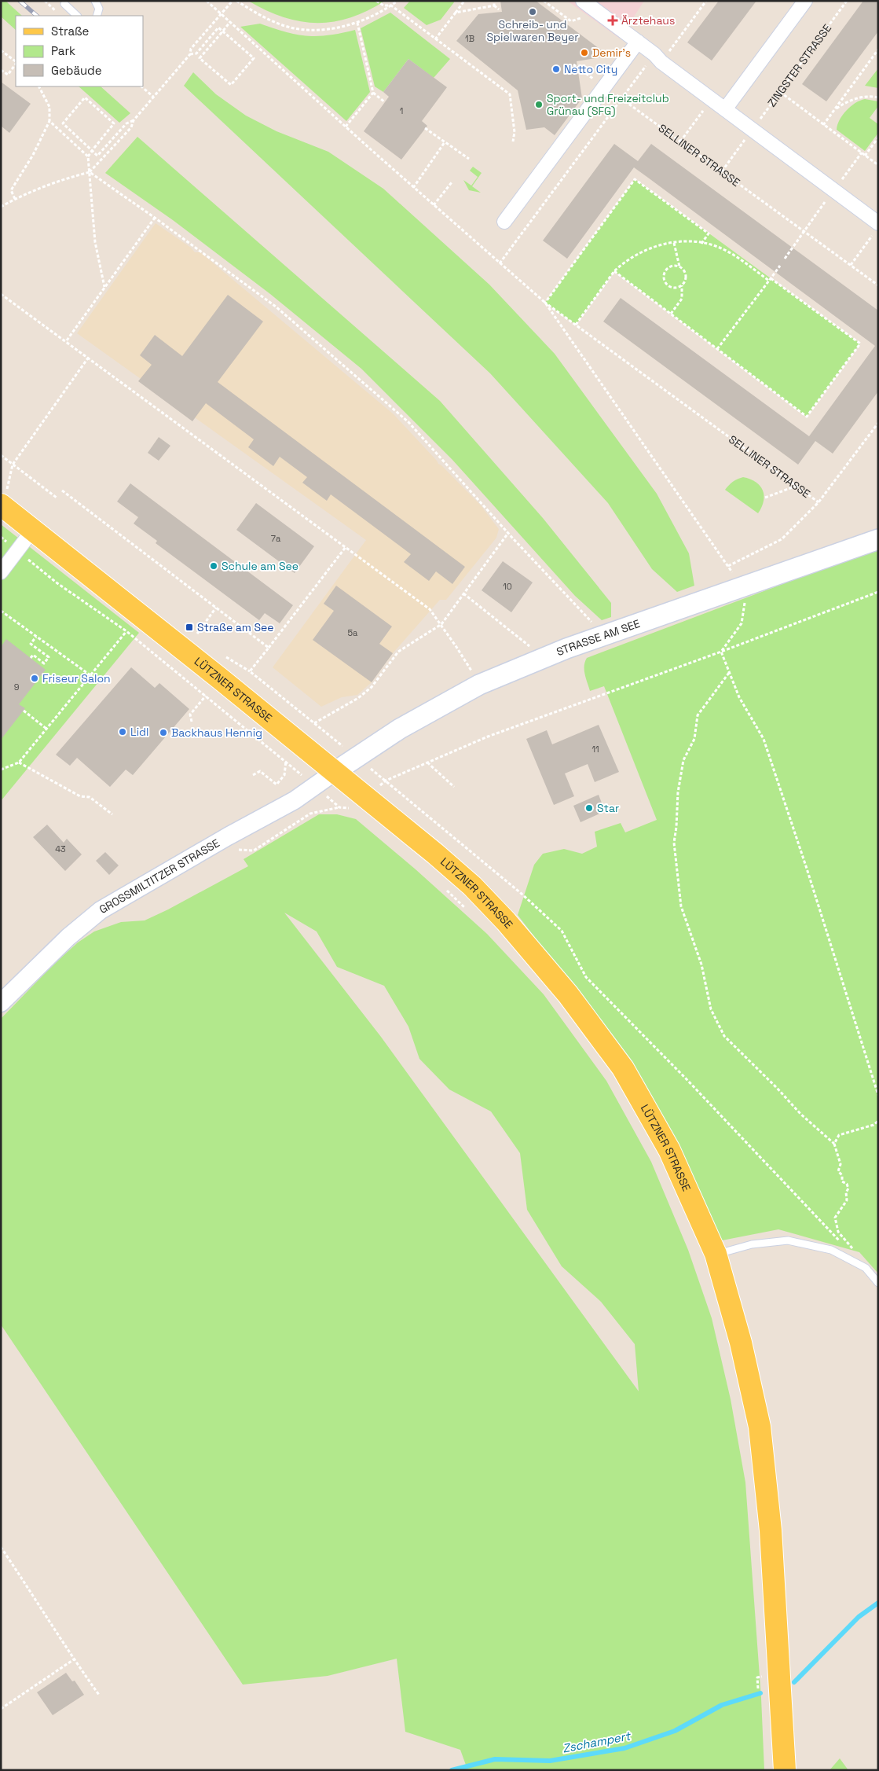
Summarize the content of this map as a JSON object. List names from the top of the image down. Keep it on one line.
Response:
{"streets":{"main road":["STRASSE AM SEE","LÜTZNER STRASSE"],"street":["GROSSMILTITZER STRASSE"],"path":["ZINGSTER STRASSE","SELLINER STRASSE"]},"crossings":[["ZINGSTER STRASSE","SELLINER STRASSE"],["STRASSE AM SEE","LÜTZNER STRASSE"],["STRASSE AM SEE","GROSSMILTITZER STRASSE"],["LÜTZNER STRASSE","GROSSMILTITZER STRASSE"]],"water":["Zschampert"],"places":{"other":["Schreib- und Spielwaren Beyer","Demir's","Netto City","Sport- und Freizeitclub Grünau (SFG)","Schule am See","Friseur Salon","Lidl","Backhaus Hennig","Star"],"health":["Ärztehaus"],"transit":["Straße am See"]},"house_numbers":["1B","1","7a","10","5a","9","11","43"],"legend":["Straße","Park","Gebäude"]}
